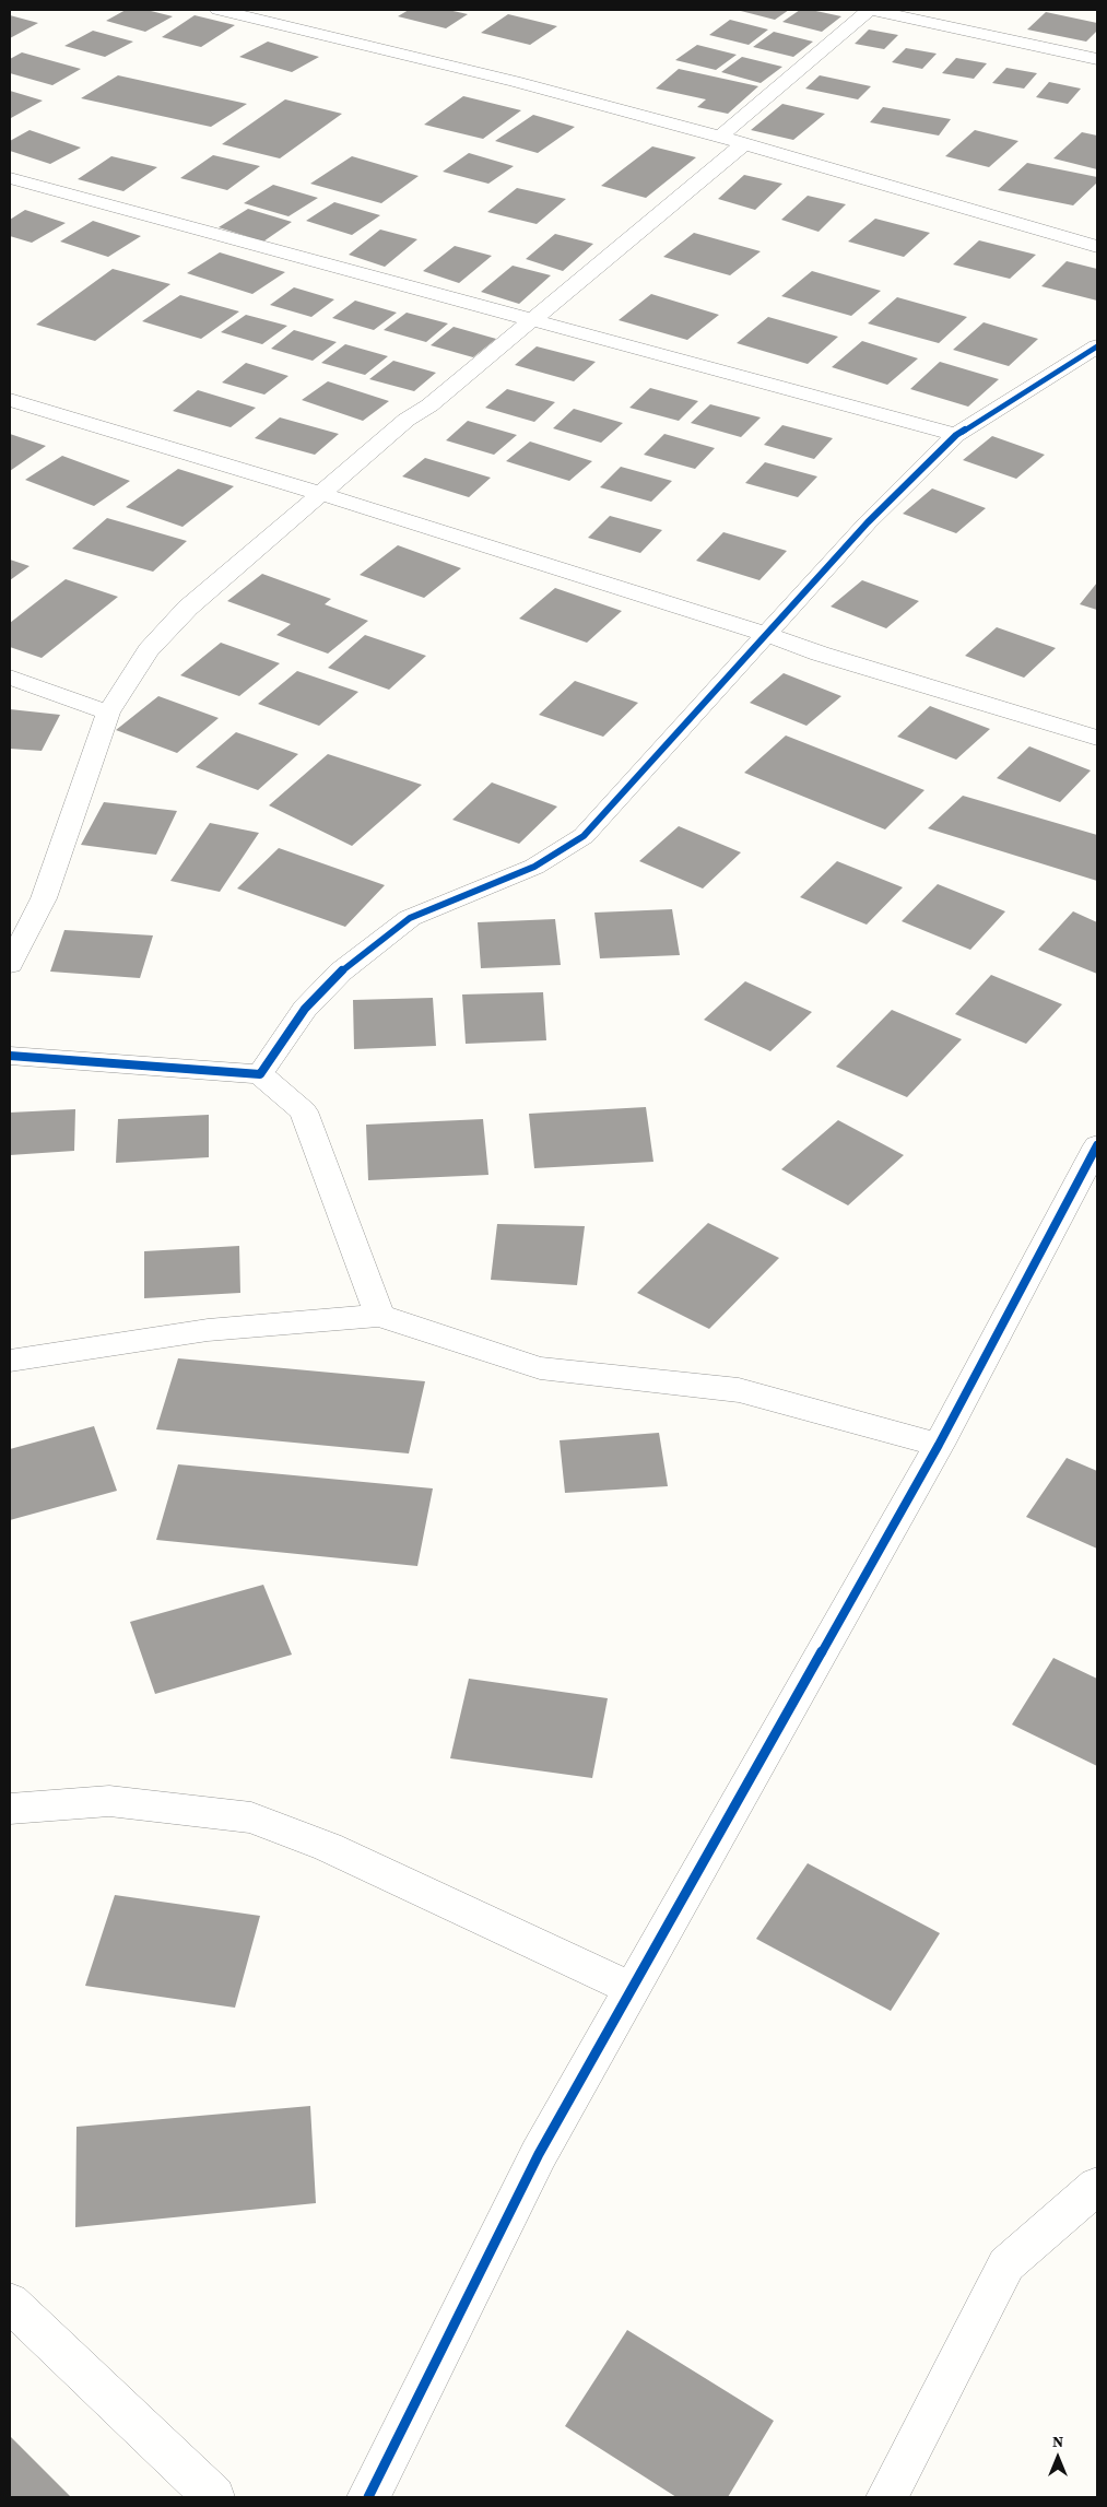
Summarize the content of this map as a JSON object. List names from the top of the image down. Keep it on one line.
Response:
{"north":"top"}
